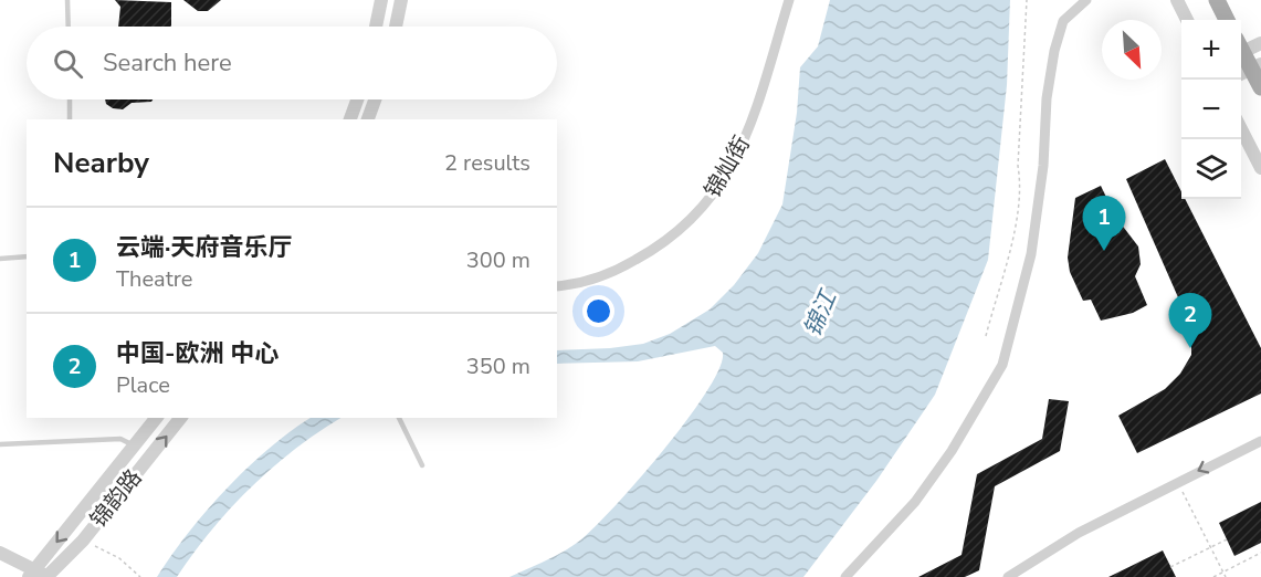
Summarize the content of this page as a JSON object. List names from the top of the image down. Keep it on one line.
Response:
{"streets":{"street":["锦灿街","锦韵路"]},"water":["锦江"],"north":"bottom right","page":{"map_buttons":["+","−"],"search":"Search here","heading":["Nearby","2 results"],"pins":["1","2"],"list":[{"mark":"1","name":"云端·天府音乐厅","note":"Theatre","value":"300 m"},{"mark":"2","name":"中国-欧洲 中心","note":"Place","value":"350 m"}]}}
